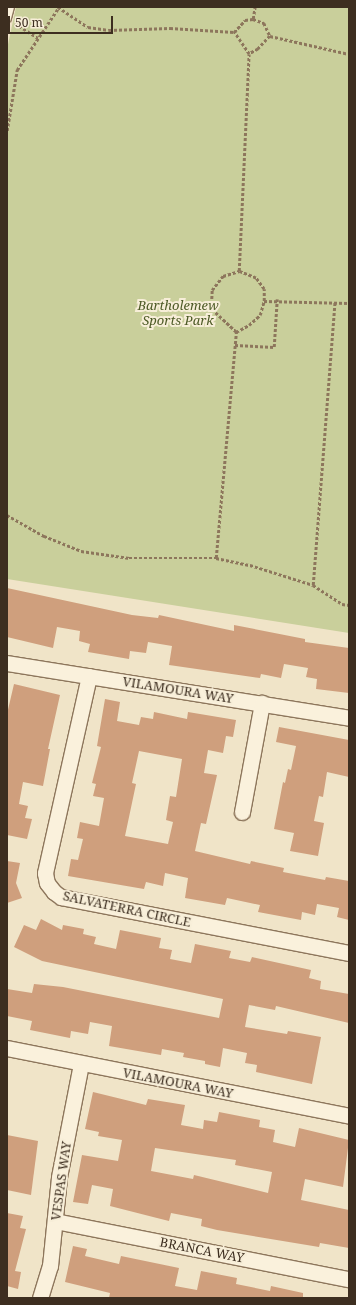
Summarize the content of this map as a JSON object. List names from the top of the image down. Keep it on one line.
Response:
{"streets":{"street":["VILAMOURA WAY","SALVATERRA CIRCLE","VESPAS WAY","BRANCA WAY"]},"crossings":[["VILAMOURA WAY","SALVATERRA CIRCLE"],["VILAMOURA WAY","VESPAS WAY"],["VESPAS WAY","BRANCA WAY"]],"parks":["Bartholemew Sports Park"],"scale_bar":"50 m"}
